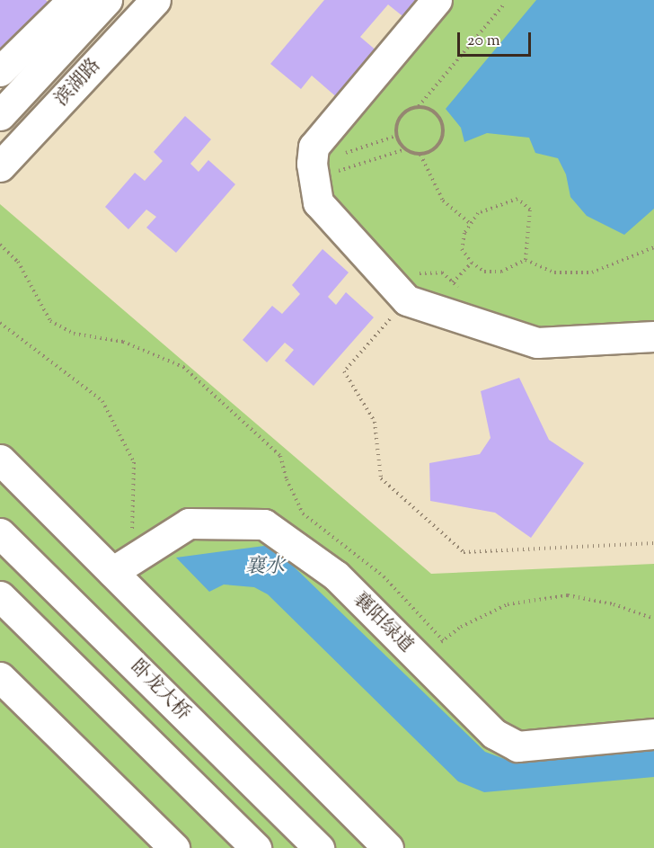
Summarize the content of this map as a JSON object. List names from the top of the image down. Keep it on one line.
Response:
{"streets":{"main road":["滨湖路","襄阳绿道","卧龙大桥"]},"water":["襄水"],"scale_bar":"20 m"}
